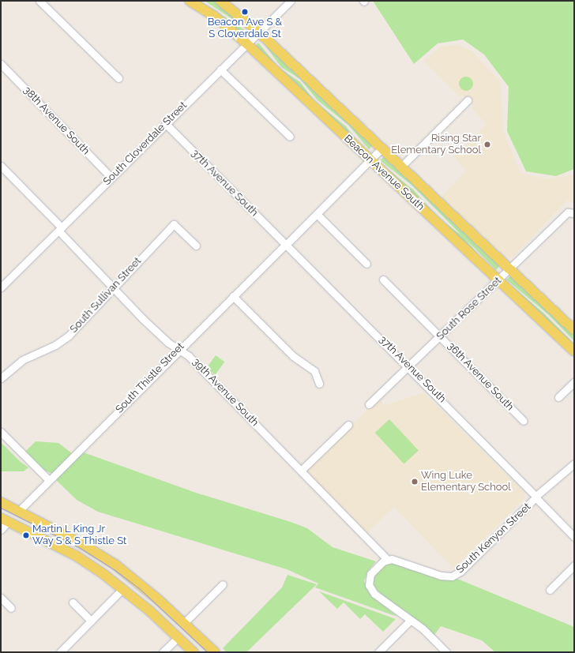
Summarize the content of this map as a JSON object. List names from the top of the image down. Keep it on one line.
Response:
{"streets":{"main road":["Beacon Avenue South"],"street":["38th Avenue South","South Cloverdale Street","37th Avenue South","South Sullivan Street","South Rose Street","36th Avenue South","South Thistle Street","39th Avenue South","South Kenyon Street"]},"crossings":[["38th Avenue South","South Cloverdale Street"],["South Cloverdale Street","Beacon Avenue South"],["South Cloverdale Street","37th Avenue South"],["South Cloverdale Street","39th Avenue South"],["Beacon Avenue South","South Rose Street"],["Beacon Avenue South","South Thistle Street"],["37th Avenue South","South Rose Street"],["37th Avenue South","South Thistle Street"],["37th Avenue South","South Kenyon Street"],["South Sullivan Street","39th Avenue South"],["South Rose Street","36th Avenue South"],["South Thistle Street","39th Avenue South"],["39th Avenue South","South Kenyon Street"]],"places":["Beacon Ave S & S Cloverdale St","Rising Star Elementary School","Wing Luke Elementary School","Martin L King Jr Way S & S Thistle St"]}
